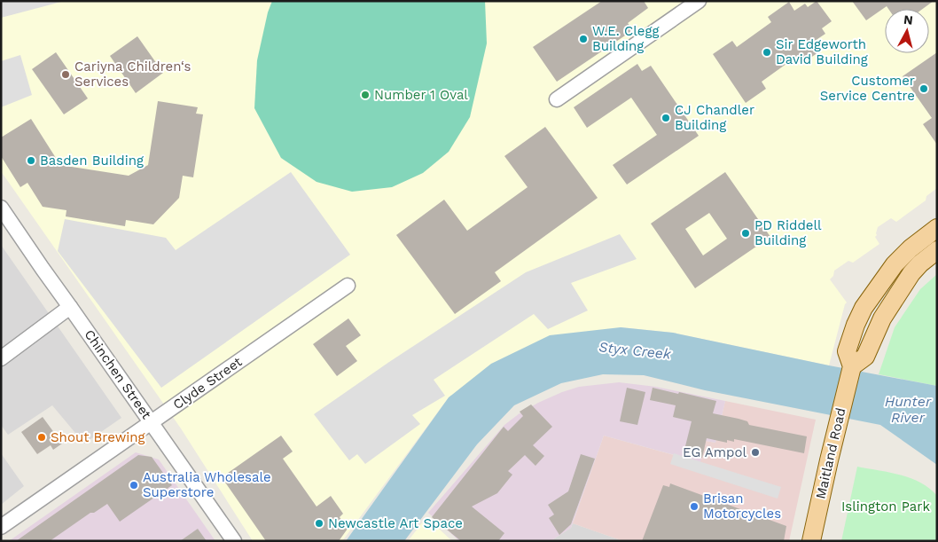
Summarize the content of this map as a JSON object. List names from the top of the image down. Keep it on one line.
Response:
{"streets":{"main road":["Maitland Road"],"street":["Chinchen Street","Clyde Street"]},"crossings":[["Chinchen Street","Clyde Street"]],"water":["Styx Creek","Hunter River"],"parks":["Islington Park"],"places":["W.E. Clegg Building","Sir Edgeworth David Building","Cariyna Children‘s Services","Customer Service Centre","Number 1 Oval","CJ Chandler Building","Basden Building","PD Riddell Building","Shout Brewing","EG Ampol","Australia Wholesale Superstore","Brisan Motorcycles","Newcastle Art Space"],"north":"top"}
